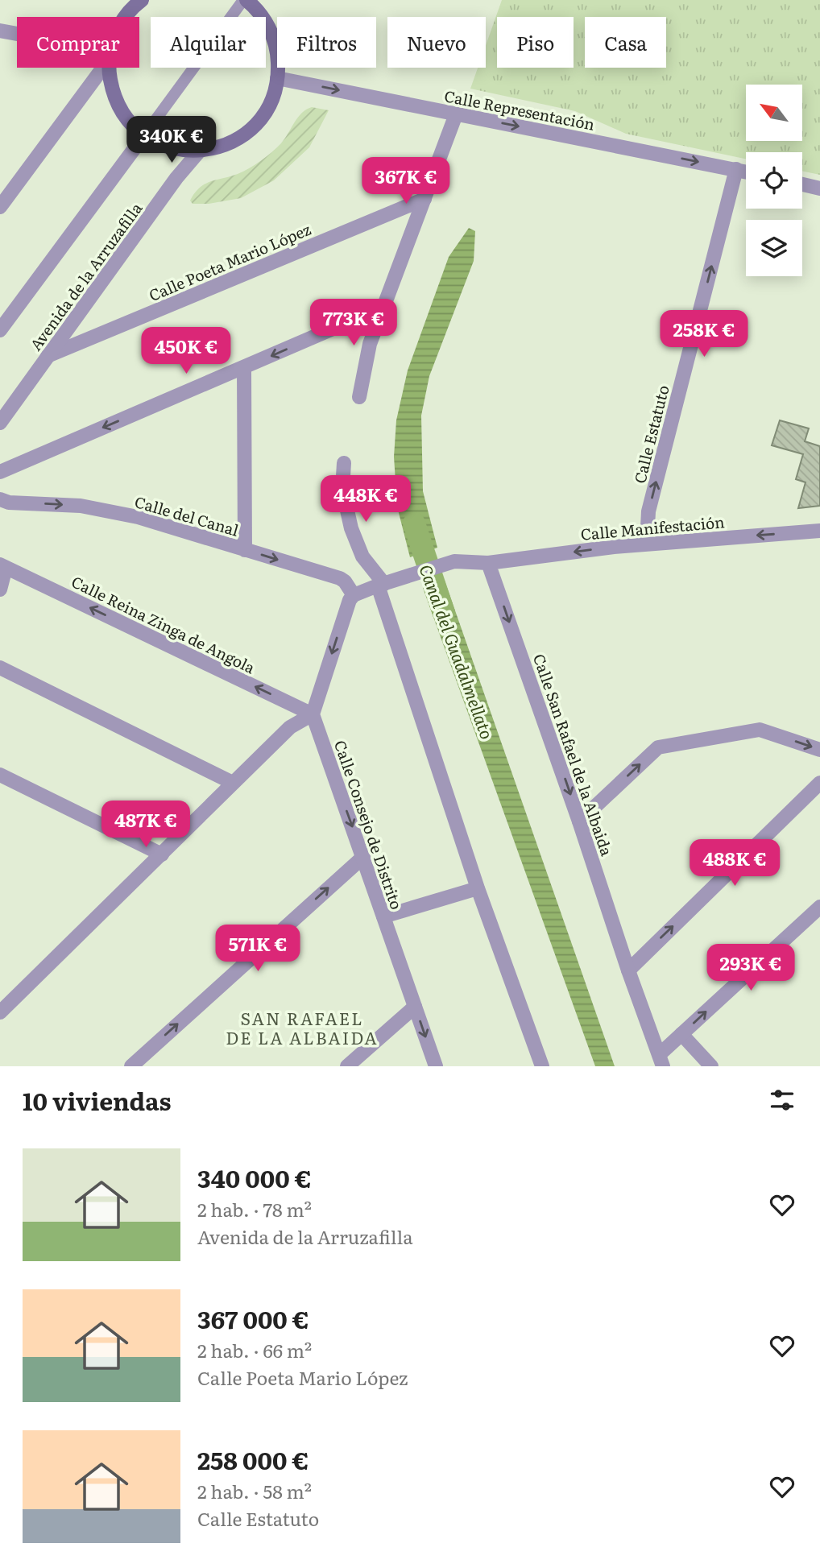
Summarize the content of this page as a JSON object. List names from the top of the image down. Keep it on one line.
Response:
{"streets":{"street":["Calle Representación","Calle Poeta Mario López","Avenida de la Arruzafilla","Calle Estatuto","Calle del Canal","Calle Manifestación","Calle Reina Zinga de Angola","Calle San Rafael de la Albaida","Calle Consejo de Distrito"]},"crossings":[["Calle Representación","Calle Estatuto"],["Calle Poeta Mario López","Avenida de la Arruzafilla"],["Calle Estatuto","Calle Manifestación"],["Calle Manifestación","Calle San Rafael de la Albaida"],["Calle Reina Zinga de Angola","Calle Consejo de Distrito"]],"one_way":["Calle Representación","Calle Estatuto","Calle del Canal","Calle Manifestación"],"districts":["SAN RAFAEL DE LA ALBAIDA"],"water":["Canal del Guadalmellato"],"north":"top left","page":{"chip":["Comprar","Alquilar","Filtros","Nuevo","Piso","Casa"],"price":["340K €","367K €","773K €","258K €","450K €","448K €","487K €","488K €","571K €","293K €"],"heading":"10 viviendas","list":[{"name":"340 000 €","note":"2 hab. · 78 m² · Avenida de la Arruzafilla"},{"name":"367 000 €","note":"2 hab. · 66 m² · Calle Poeta Mario López"},{"name":"258 000 €","note":"2 hab. · 58 m² · Calle Estatuto"}]}}
